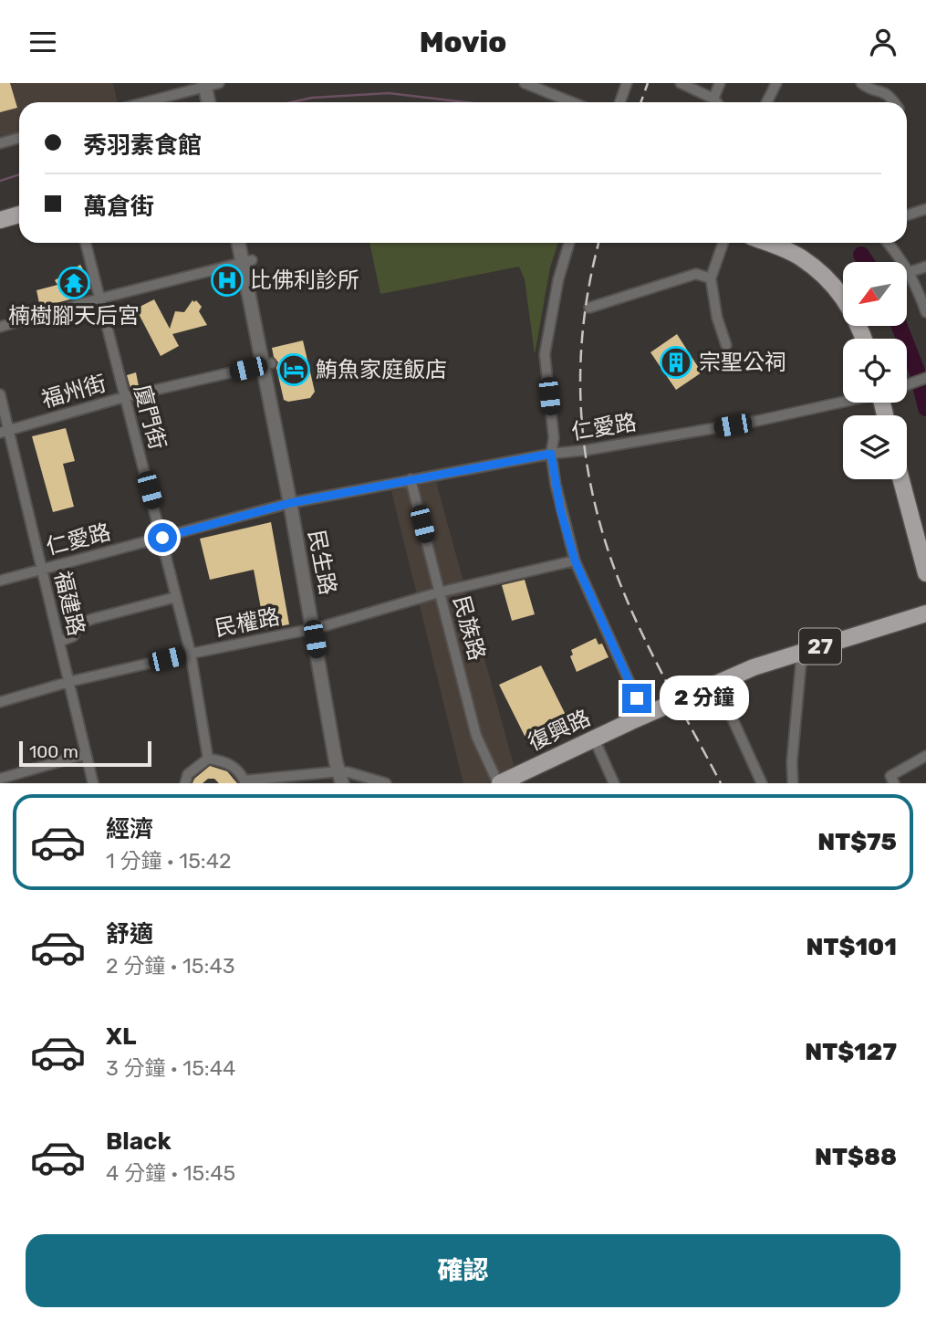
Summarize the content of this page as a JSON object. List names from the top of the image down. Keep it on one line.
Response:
{"streets":{"main road":["27","復興路"],"street":["福州街","廈門街","仁愛路","民生路","福建路","民權路","民族路"]},"crossings":[["福州街","廈門街"],["福州街","民生路"],["福州街","福建路"],["廈門街","仁愛路"],["廈門街","民權路"],["仁愛路","民生路"],["仁愛路","福建路"],["仁愛路","民族路"],["民生路","民權路"],["福建路","民權路"],["民權路","民族路"],["民族路","復興路"]],"places":{"hospital":["比佛利診所"],"temple":["楠樹腳天后宮"],"building":["宗聖公祠"],"hotel":["鮪魚家庭飯店"]},"scale_bar":"100 m","north":"bottom left","page":{"header":"Movio","banner":["秀羽素食館","萬倉街"],"bubble":"2 分鐘","scale":"100 m","list":[{"name":"經濟","note":"1 分鐘 · 15:42","value":"NT$75"},{"name":"舒適","note":"2 分鐘 · 15:43","value":"NT$101"},{"name":"XL","note":"3 分鐘 · 15:44","value":"NT$127"},{"name":"Black","note":"4 分鐘 · 15:45","value":"NT$88"}],"buttons":"確認"}}
